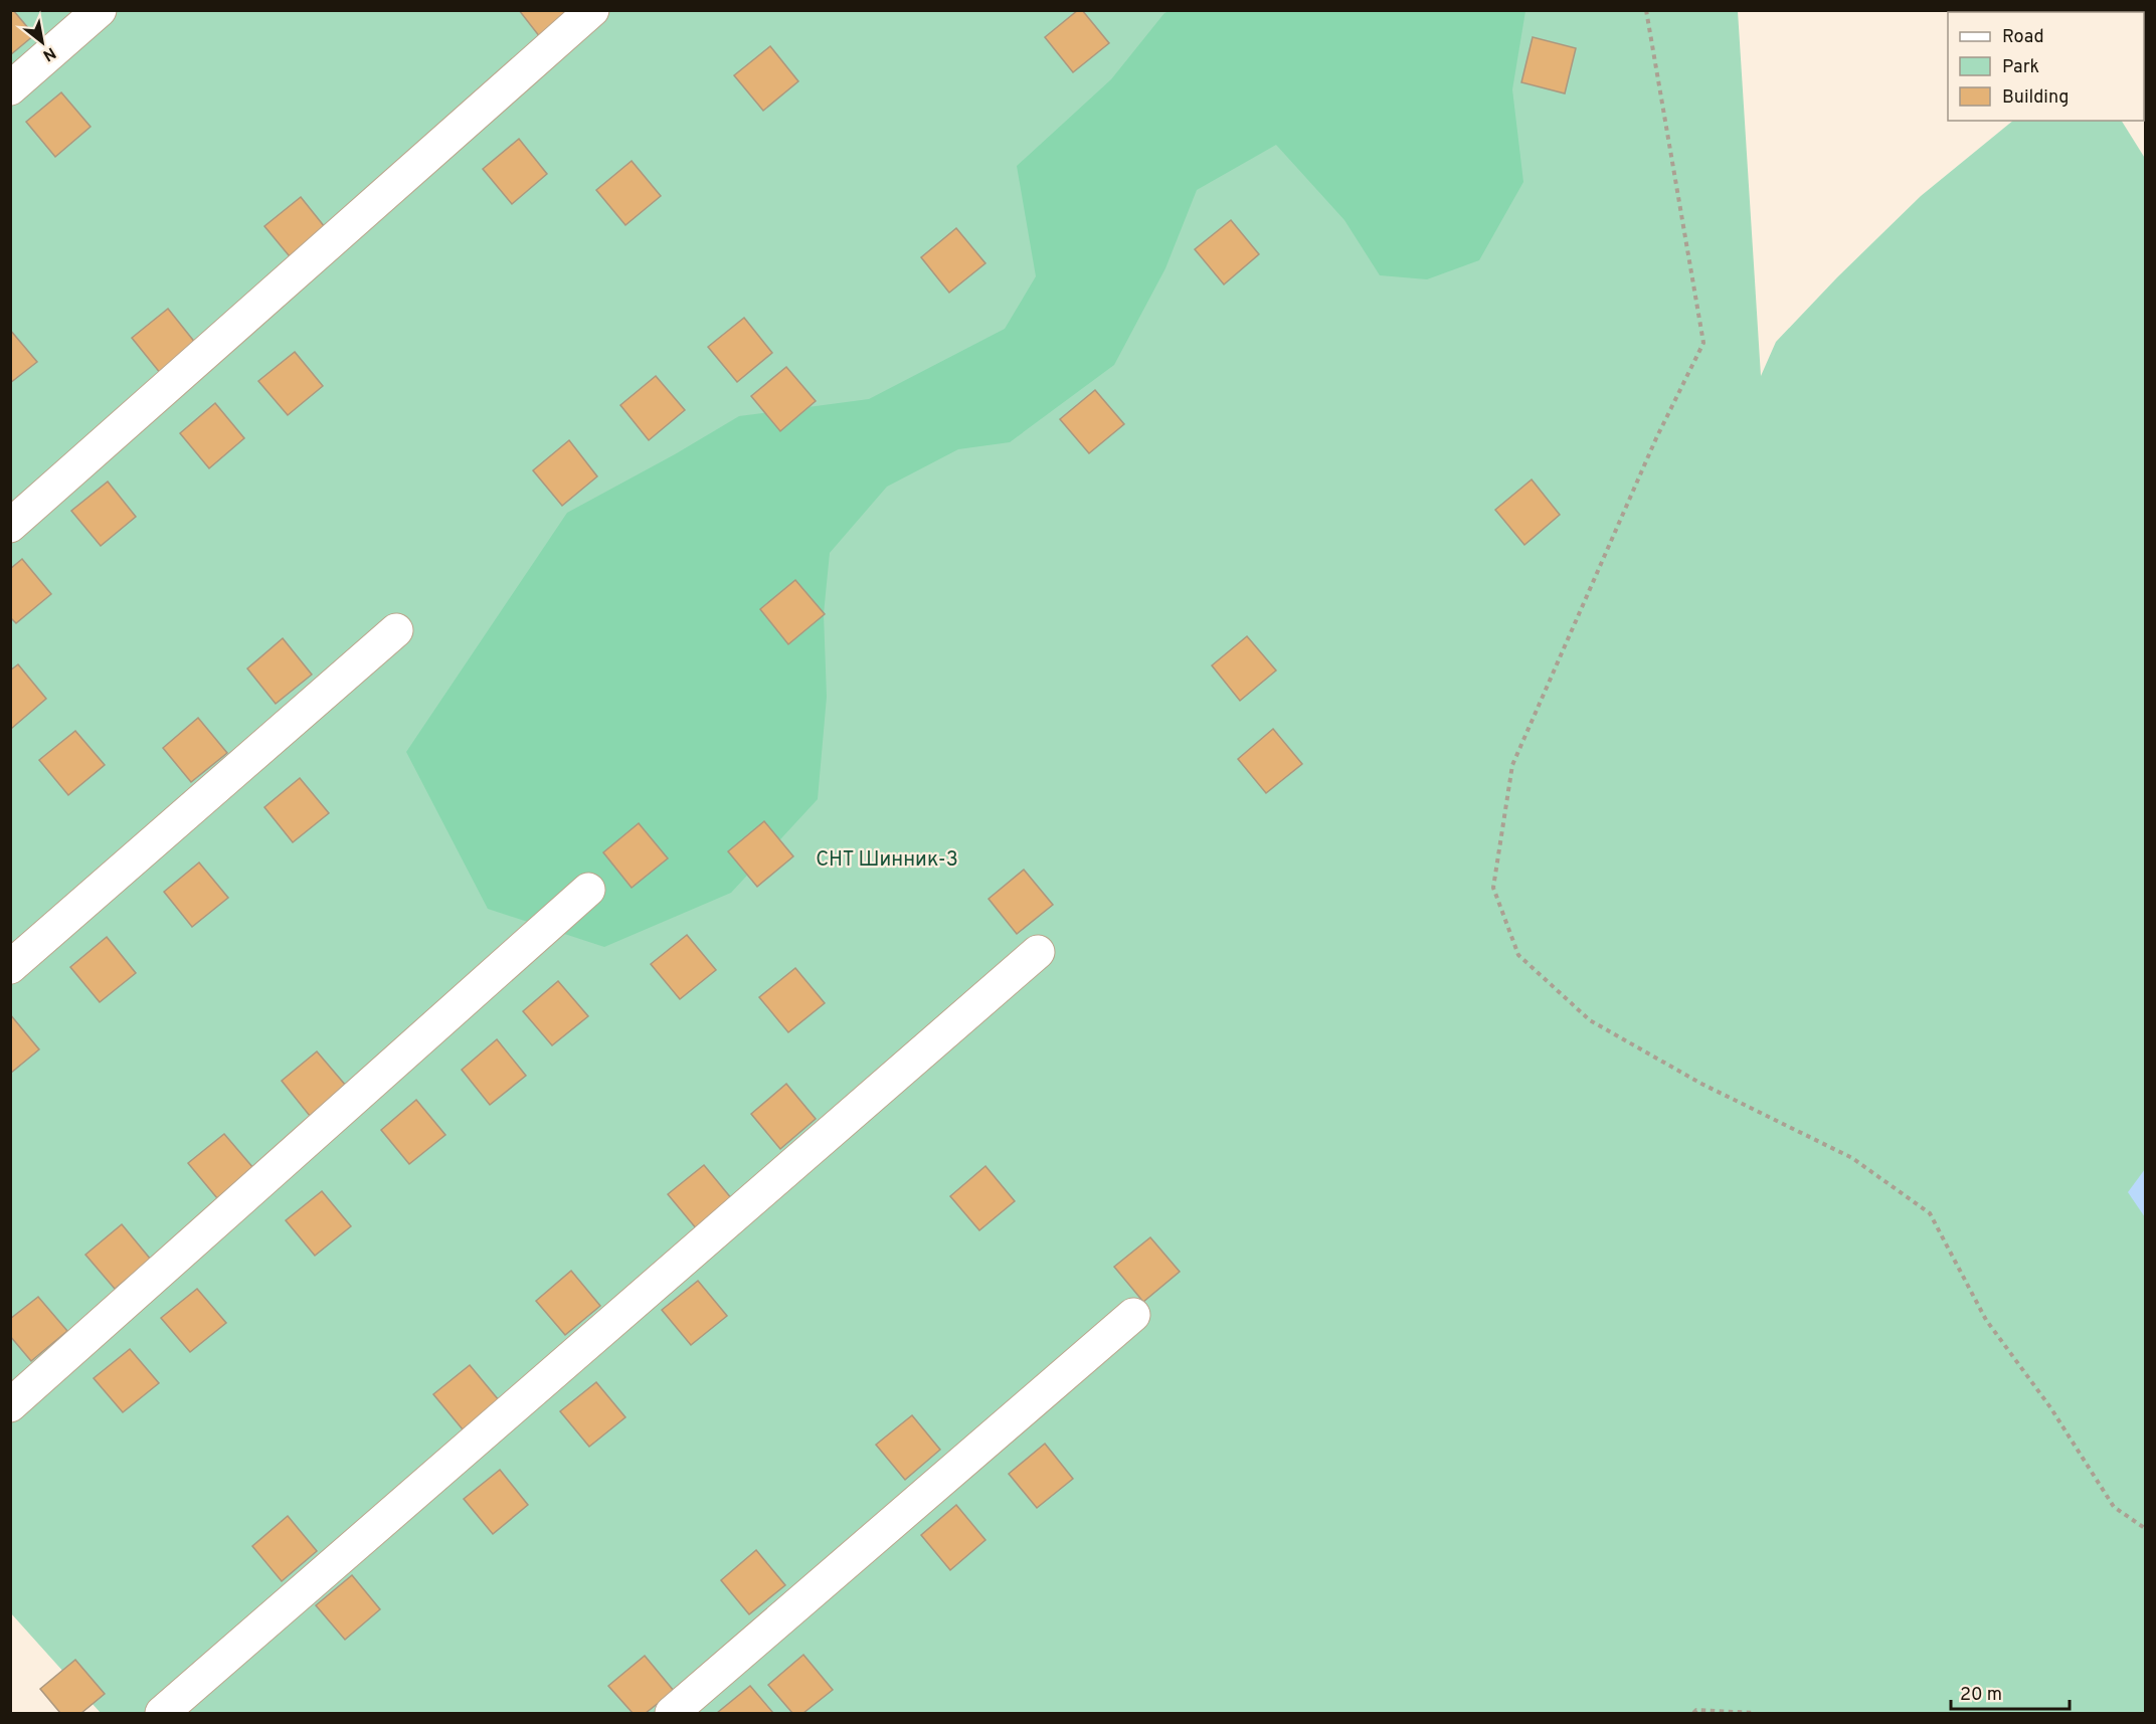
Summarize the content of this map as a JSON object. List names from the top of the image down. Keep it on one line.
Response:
{"parks":["СНТ Шинник-3"],"legend":["Road","Park","Building"],"scale_bar":"20 m","north":"bottom right"}
